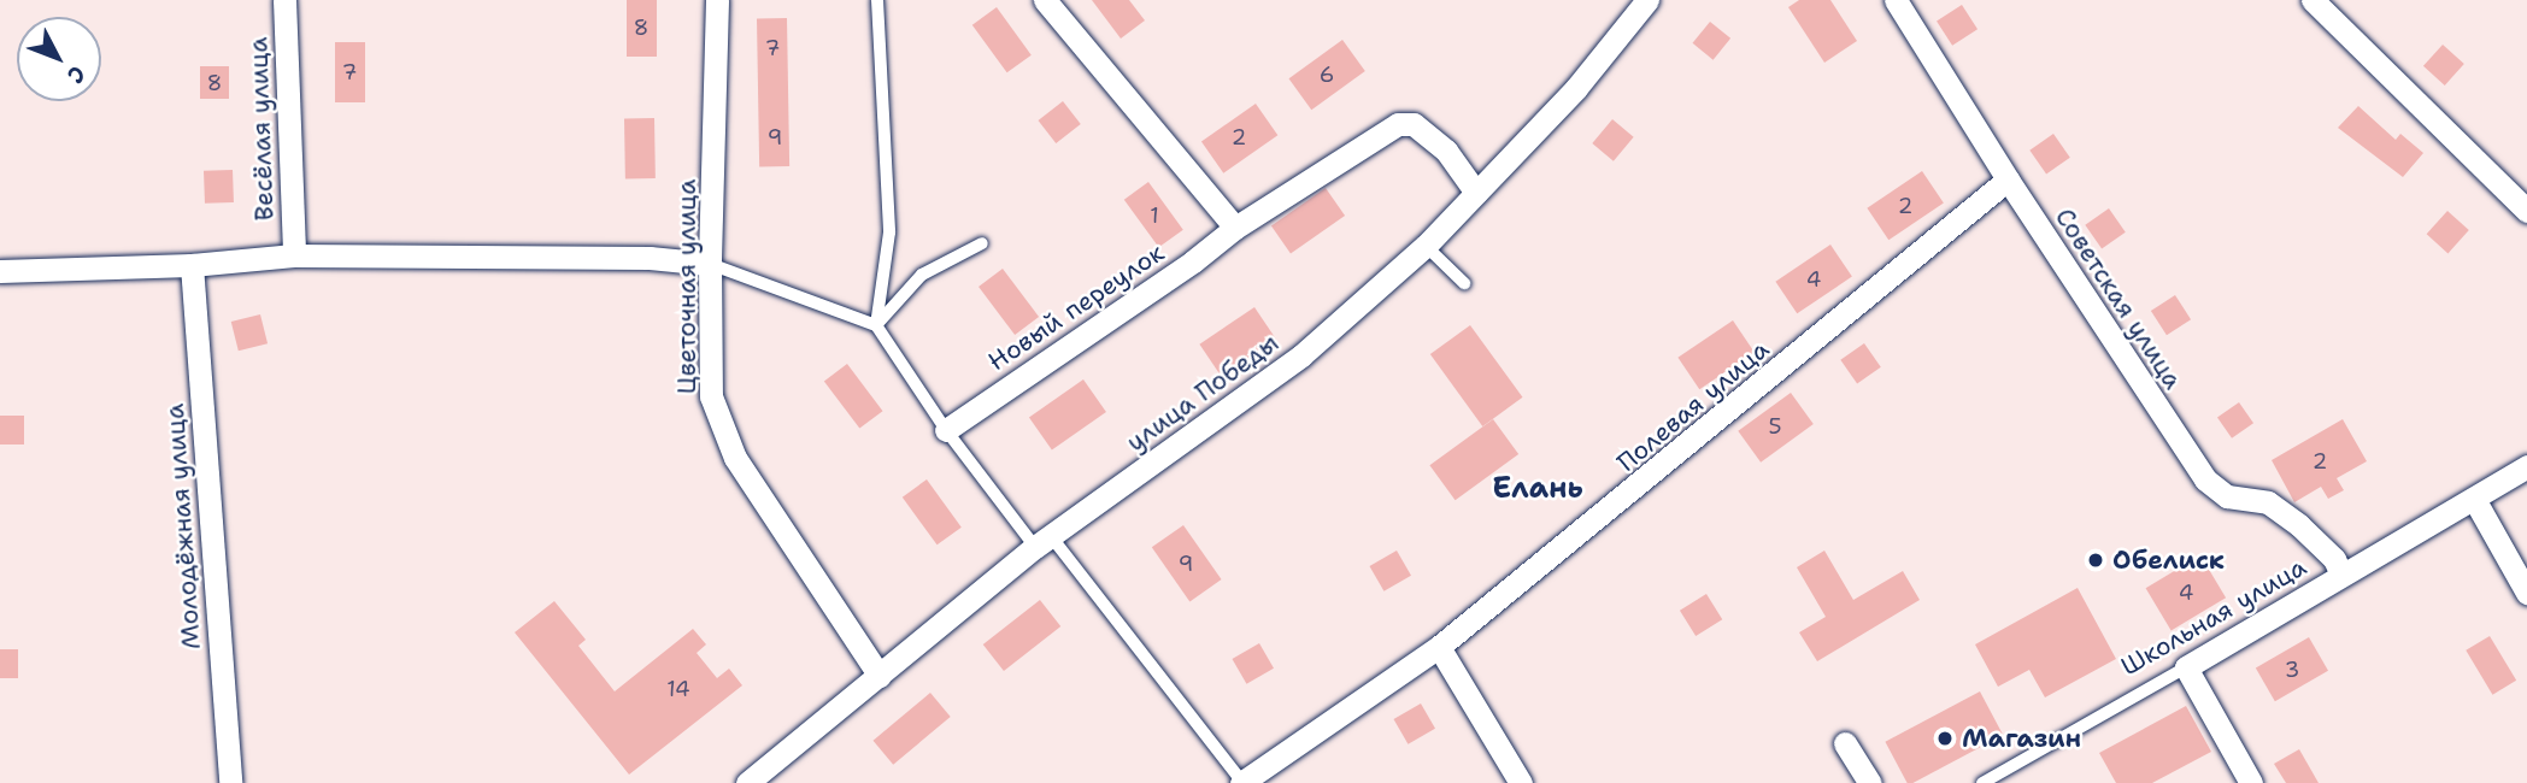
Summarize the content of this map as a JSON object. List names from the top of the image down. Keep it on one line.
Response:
{"streets":{"street":["Весёлая улица","Цветочная улица","Советская улица","Новый переулок","улица Победы","Полевая улица","Молодёжная улица","Школьная улица"]},"crossings":[["Цветочная улица","улица Победы"],["Советская улица","Полевая улица"],["Советская улица","Школьная улица"],["Новый переулок","улица Победы"]],"districts":["Елань"],"places":["Обелиск","Магазин"],"house_numbers":["8","7","7","6","8","9","2","2","1","4","5","2","9","4","3","14"],"north":"bottom right"}
